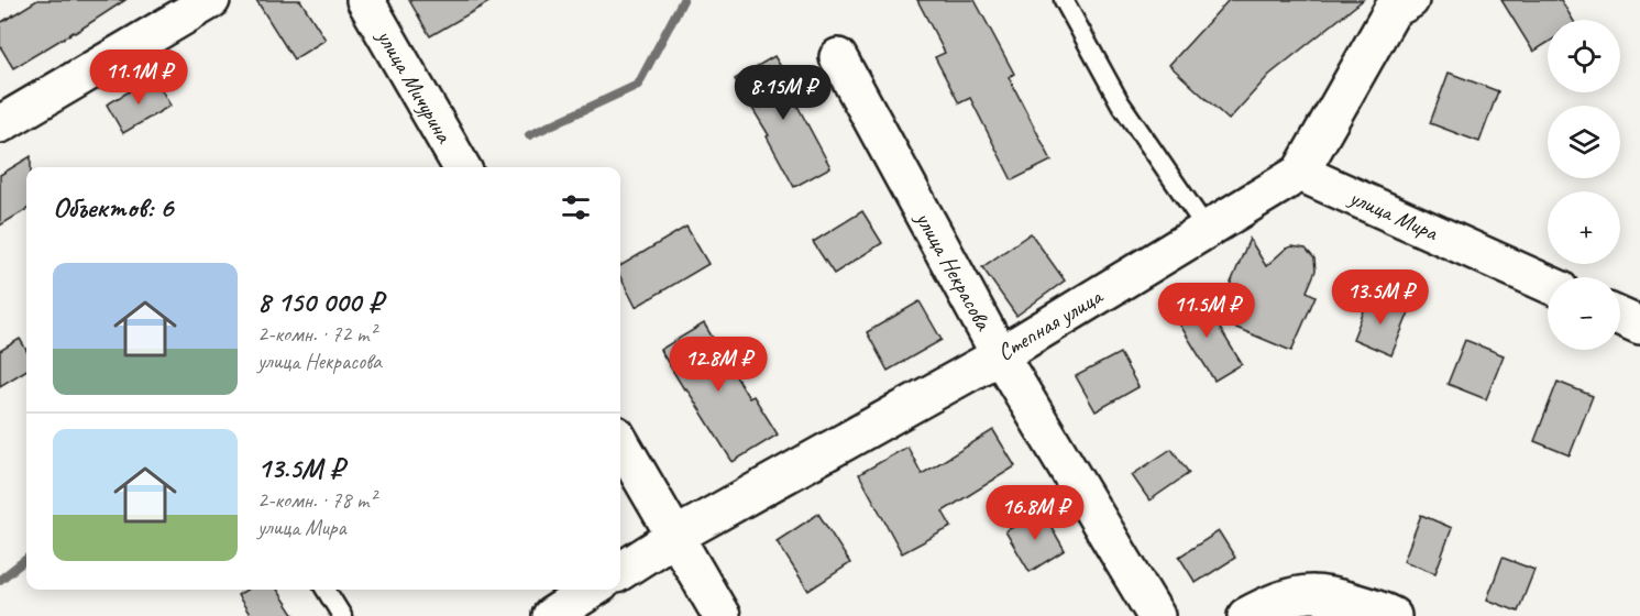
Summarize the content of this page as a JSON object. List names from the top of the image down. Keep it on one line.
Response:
{"streets":{"street":["улица Мичурина","улица Мира","улица Некрасова","Степная улица"]},"crossings":[["улица Мира","Степная улица"],["улица Некрасова","Степная улица"]],"page":{"map_buttons":["+","−"],"price":["11.1M ₽","8.15M ₽","13.5M ₽","11.5M ₽","12.8M ₽","16.8M ₽"],"heading":"Объектов: 6","list":[{"name":"8 150 000 ₽","note":"2-комн. · 72 m² · улица Некрасова"},{"name":"13.5M ₽","note":"2-комн. · 78 m² · улица Мира"}]}}
